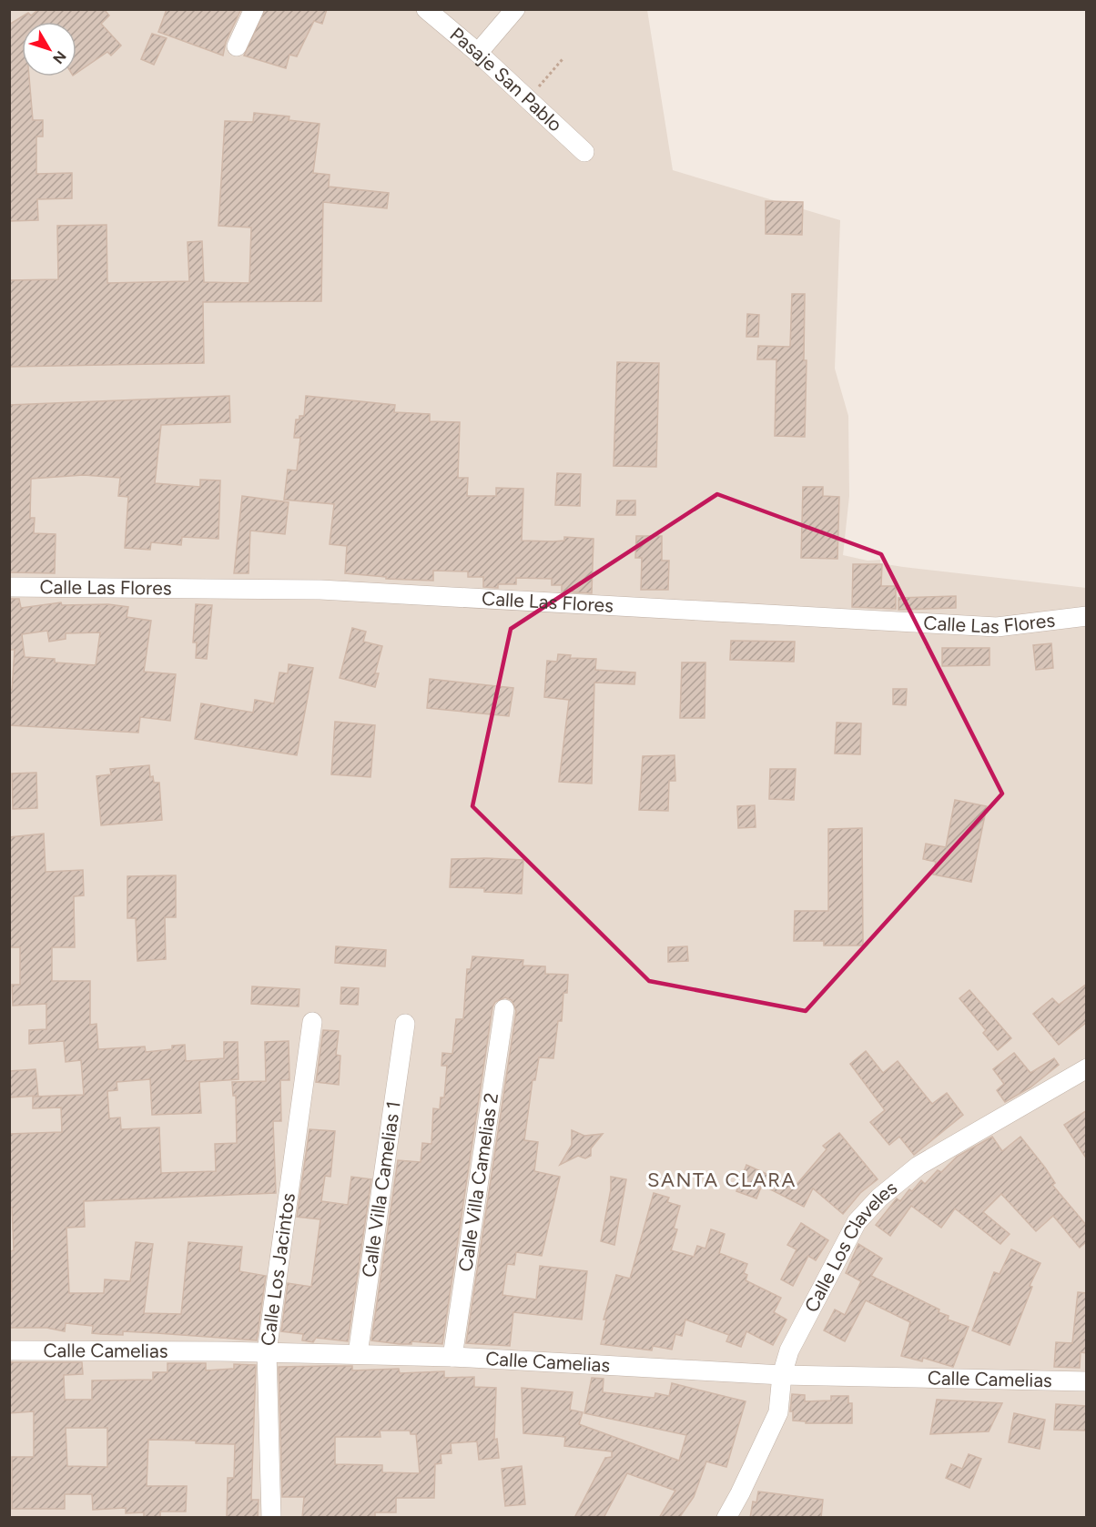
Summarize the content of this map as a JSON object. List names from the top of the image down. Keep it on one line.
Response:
{"streets":{"street":["Pasaje San Pablo","Calle Las Flores","Calle Villa Camelias 2","Calle Villa Camelias 1","Calle Los Claveles","Calle Los Jacintos","Calle Camelias"]},"crossings":[["Calle Villa Camelias 2","Calle Camelias"],["Calle Villa Camelias 1","Calle Camelias"],["Calle Los Claveles","Calle Camelias"],["Calle Los Jacintos","Calle Camelias"]],"districts":["SANTA CLARA"],"north":"bottom right"}
